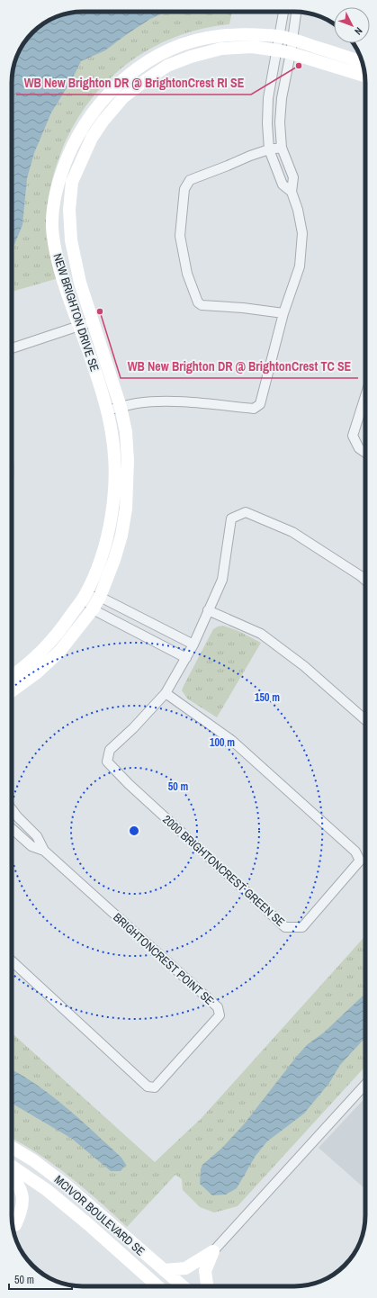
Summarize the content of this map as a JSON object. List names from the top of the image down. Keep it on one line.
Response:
{"streets":{"street":["NEW BRIGHTON DRIVE SE","2000 BRIGHTONCREST GREEN SE","BRIGHTONCREST POINT SE","MCIVOR BOULEVARD SE"]},"places":["WB New Brighton DR @ BrightonCrest RI SE","WB New Brighton DR @ BrightonCrest TC SE"],"scale_bar":"50 m","north":"bottom right","rings":["150 m","100 m","50 m"]}
